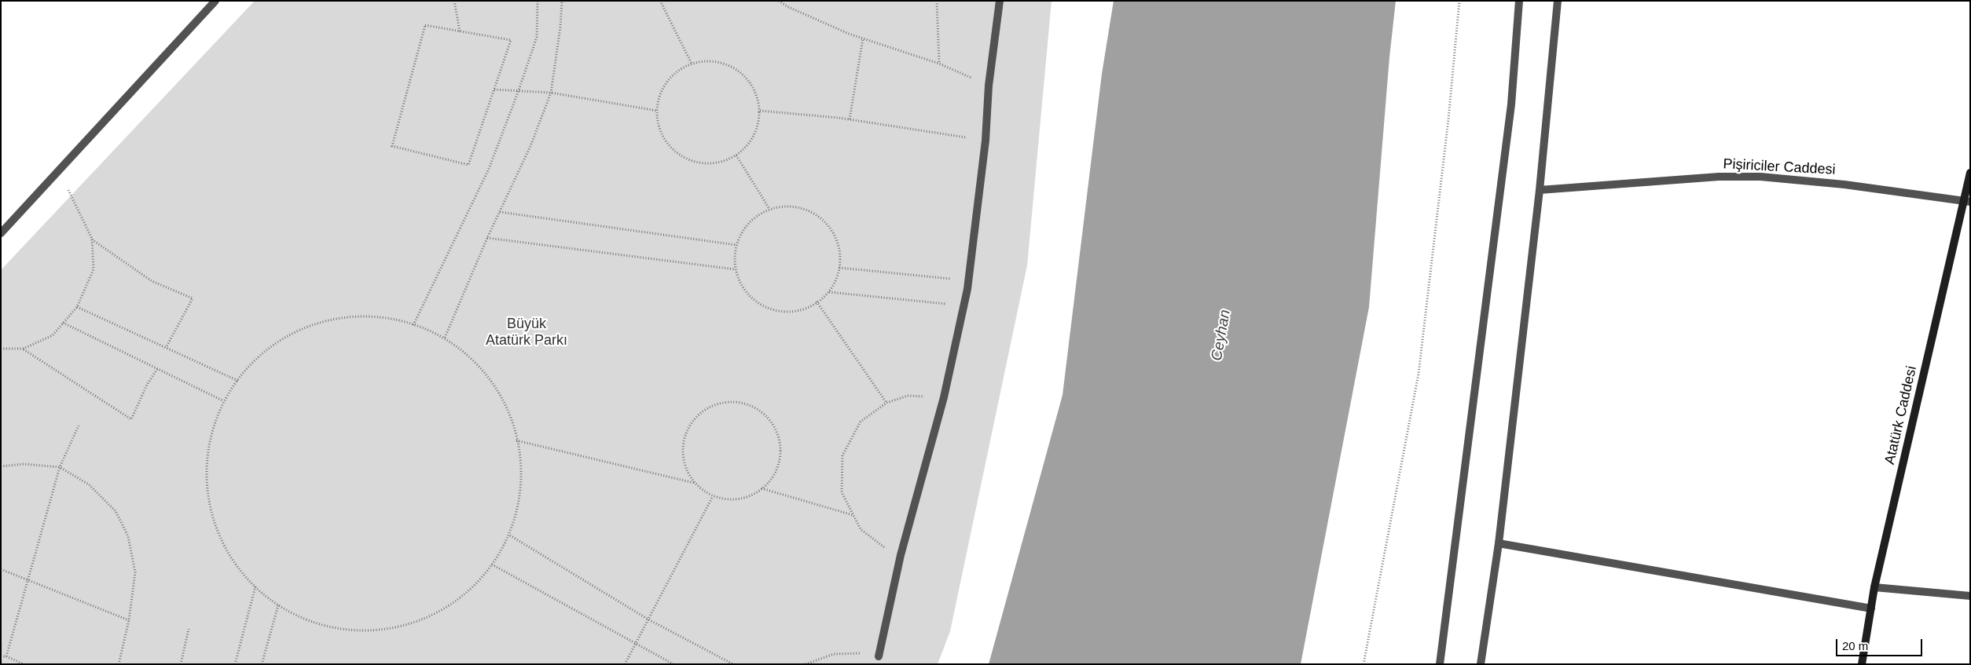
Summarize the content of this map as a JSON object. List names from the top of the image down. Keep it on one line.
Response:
{"streets":{"main road":["Atatürk Caddesi"],"street":["Pişiriciler Caddesi"]},"crossings":[["Pişiriciler Caddesi","Atatürk Caddesi"]],"water":["Ceyhan"],"parks":["Büyük Atatürk Parkı"],"scale_bar":"20 m"}
